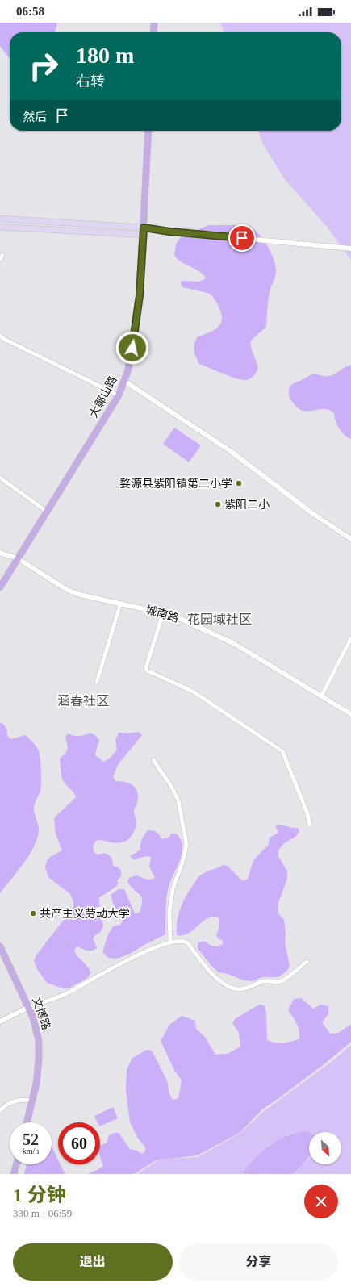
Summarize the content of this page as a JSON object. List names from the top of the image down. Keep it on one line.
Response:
{"streets":{"main road":["大鄣山路","文博路"],"street":["城南路"]},"crossings":[["大鄣山路","城南路"]],"districts":["花园域社区","涵春社区"],"places":["婺源县紫阳镇第二小学","紫阳二小","共产主义劳动大学"],"north":"bottom right","page":{"status":"06:58","turn":["180 m","右转"],"then":"然后","speed":"52 km/h","limit":"60","heading":["1 分钟","330 m · 06:59"],"buttons":["退出","分享"]}}
